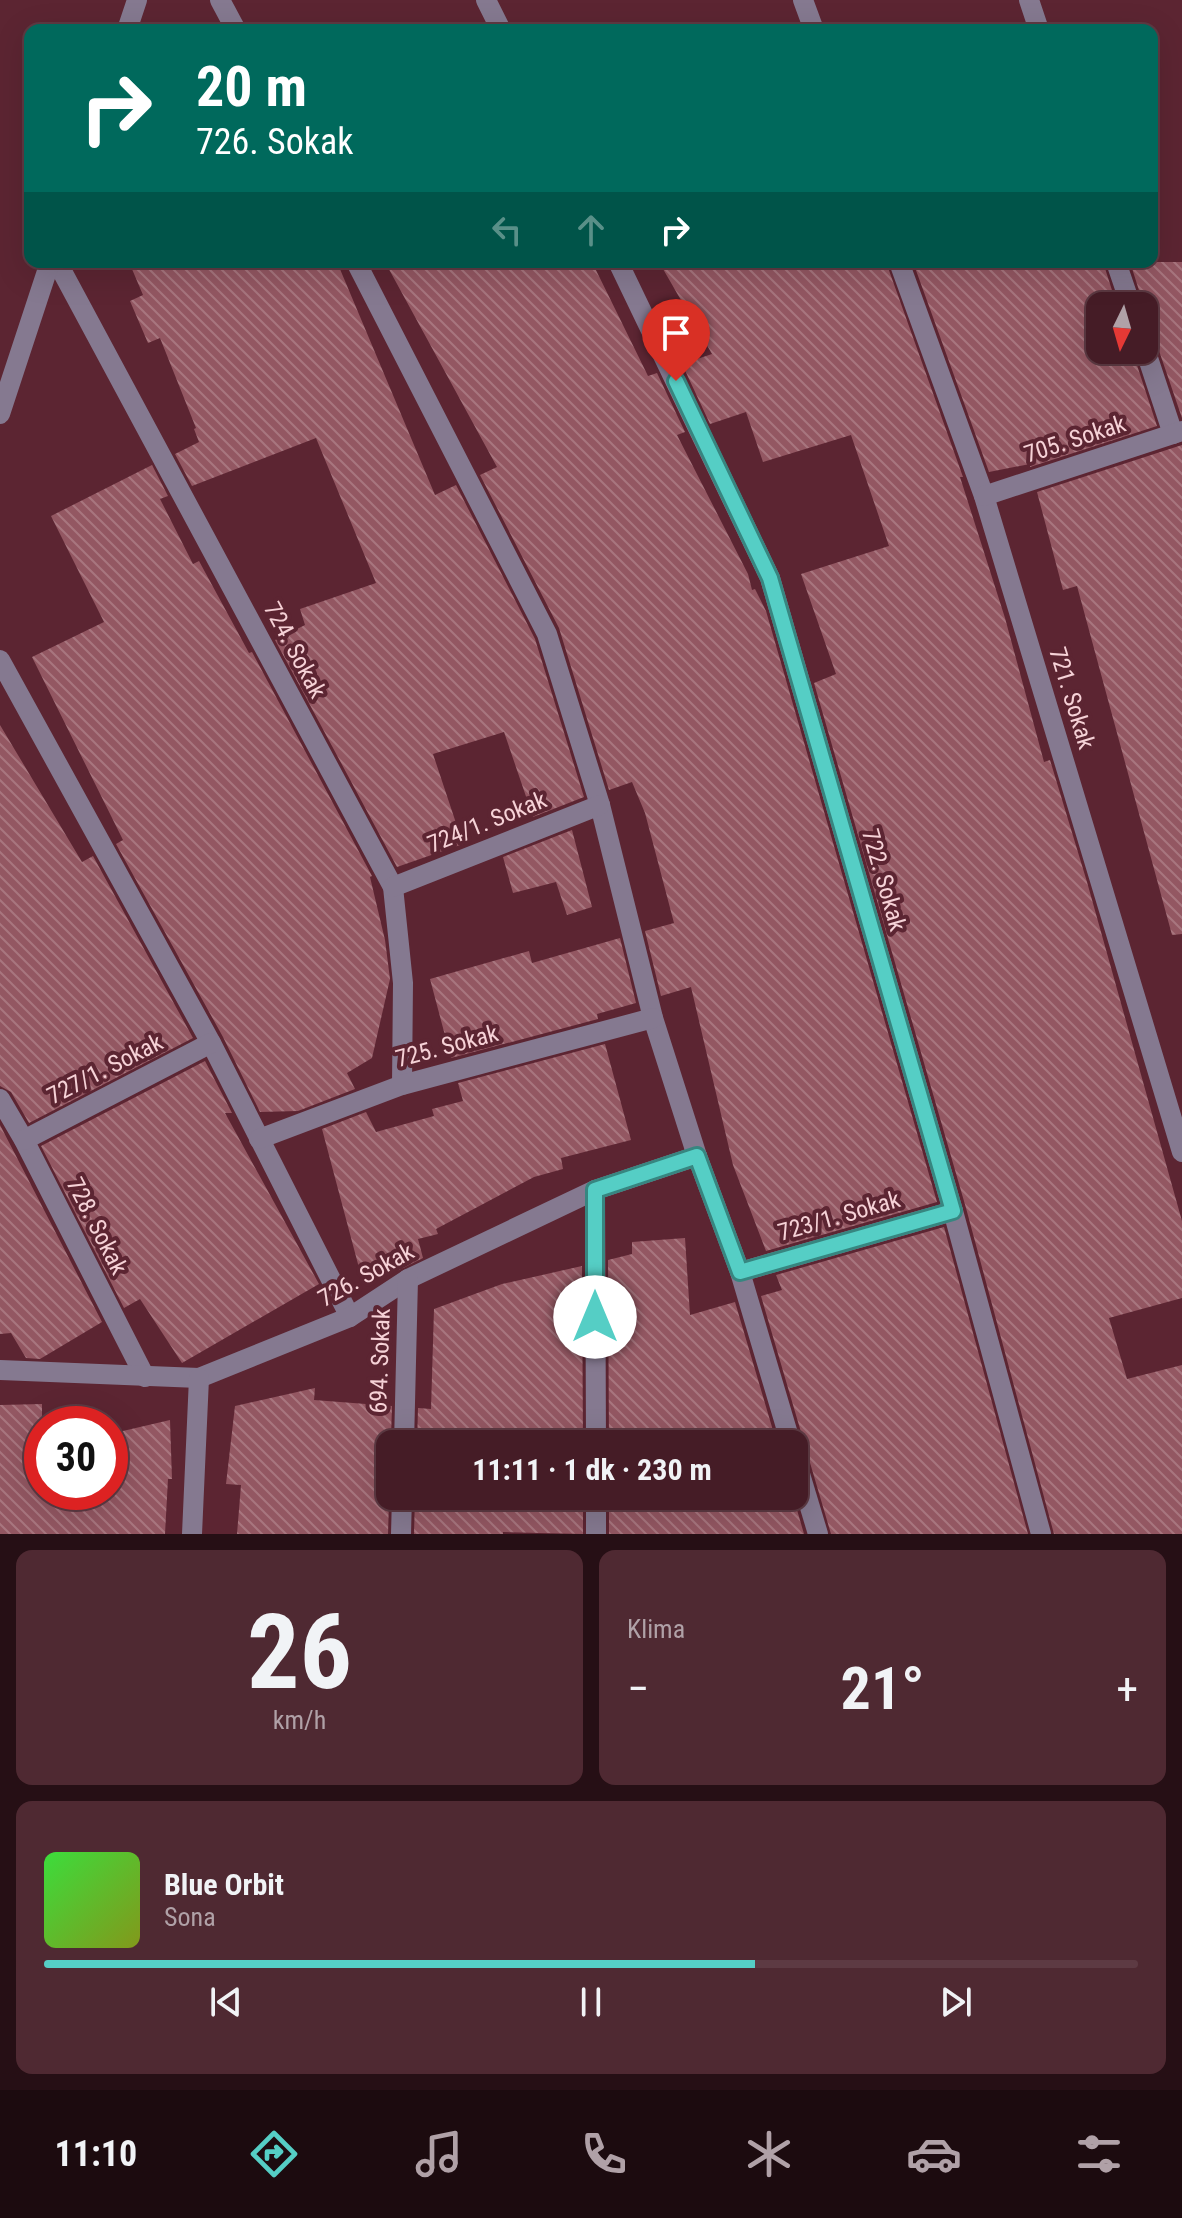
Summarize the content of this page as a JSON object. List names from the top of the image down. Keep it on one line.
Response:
{"streets":{"street":["705. Sokak","724. Sokak","721. Sokak","724/1. Sokak","722. Sokak","725. Sokak","727/1. Sokak","723/1. Sokak","728. Sokak","726. Sokak","694. Sokak"]},"crossings":[["705. Sokak","721. Sokak"],["724. Sokak","724/1. Sokak"],["724. Sokak","725. Sokak"],["722. Sokak","723/1. Sokak"],["727/1. Sokak","728. Sokak"],["728. Sokak","726. Sokak"],["726. Sokak","694. Sokak"]],"north":"bottom","page":{"turn":["20 m","726. Sokak"],"limit":"30","trip":"11:11 · 1 dk · 230 m","tile":[["26","km/h"],"Klima"],"heat":["−","21°","+"],"song":["Blue Orbit","Sona"],"tabs":"11:10"}}
